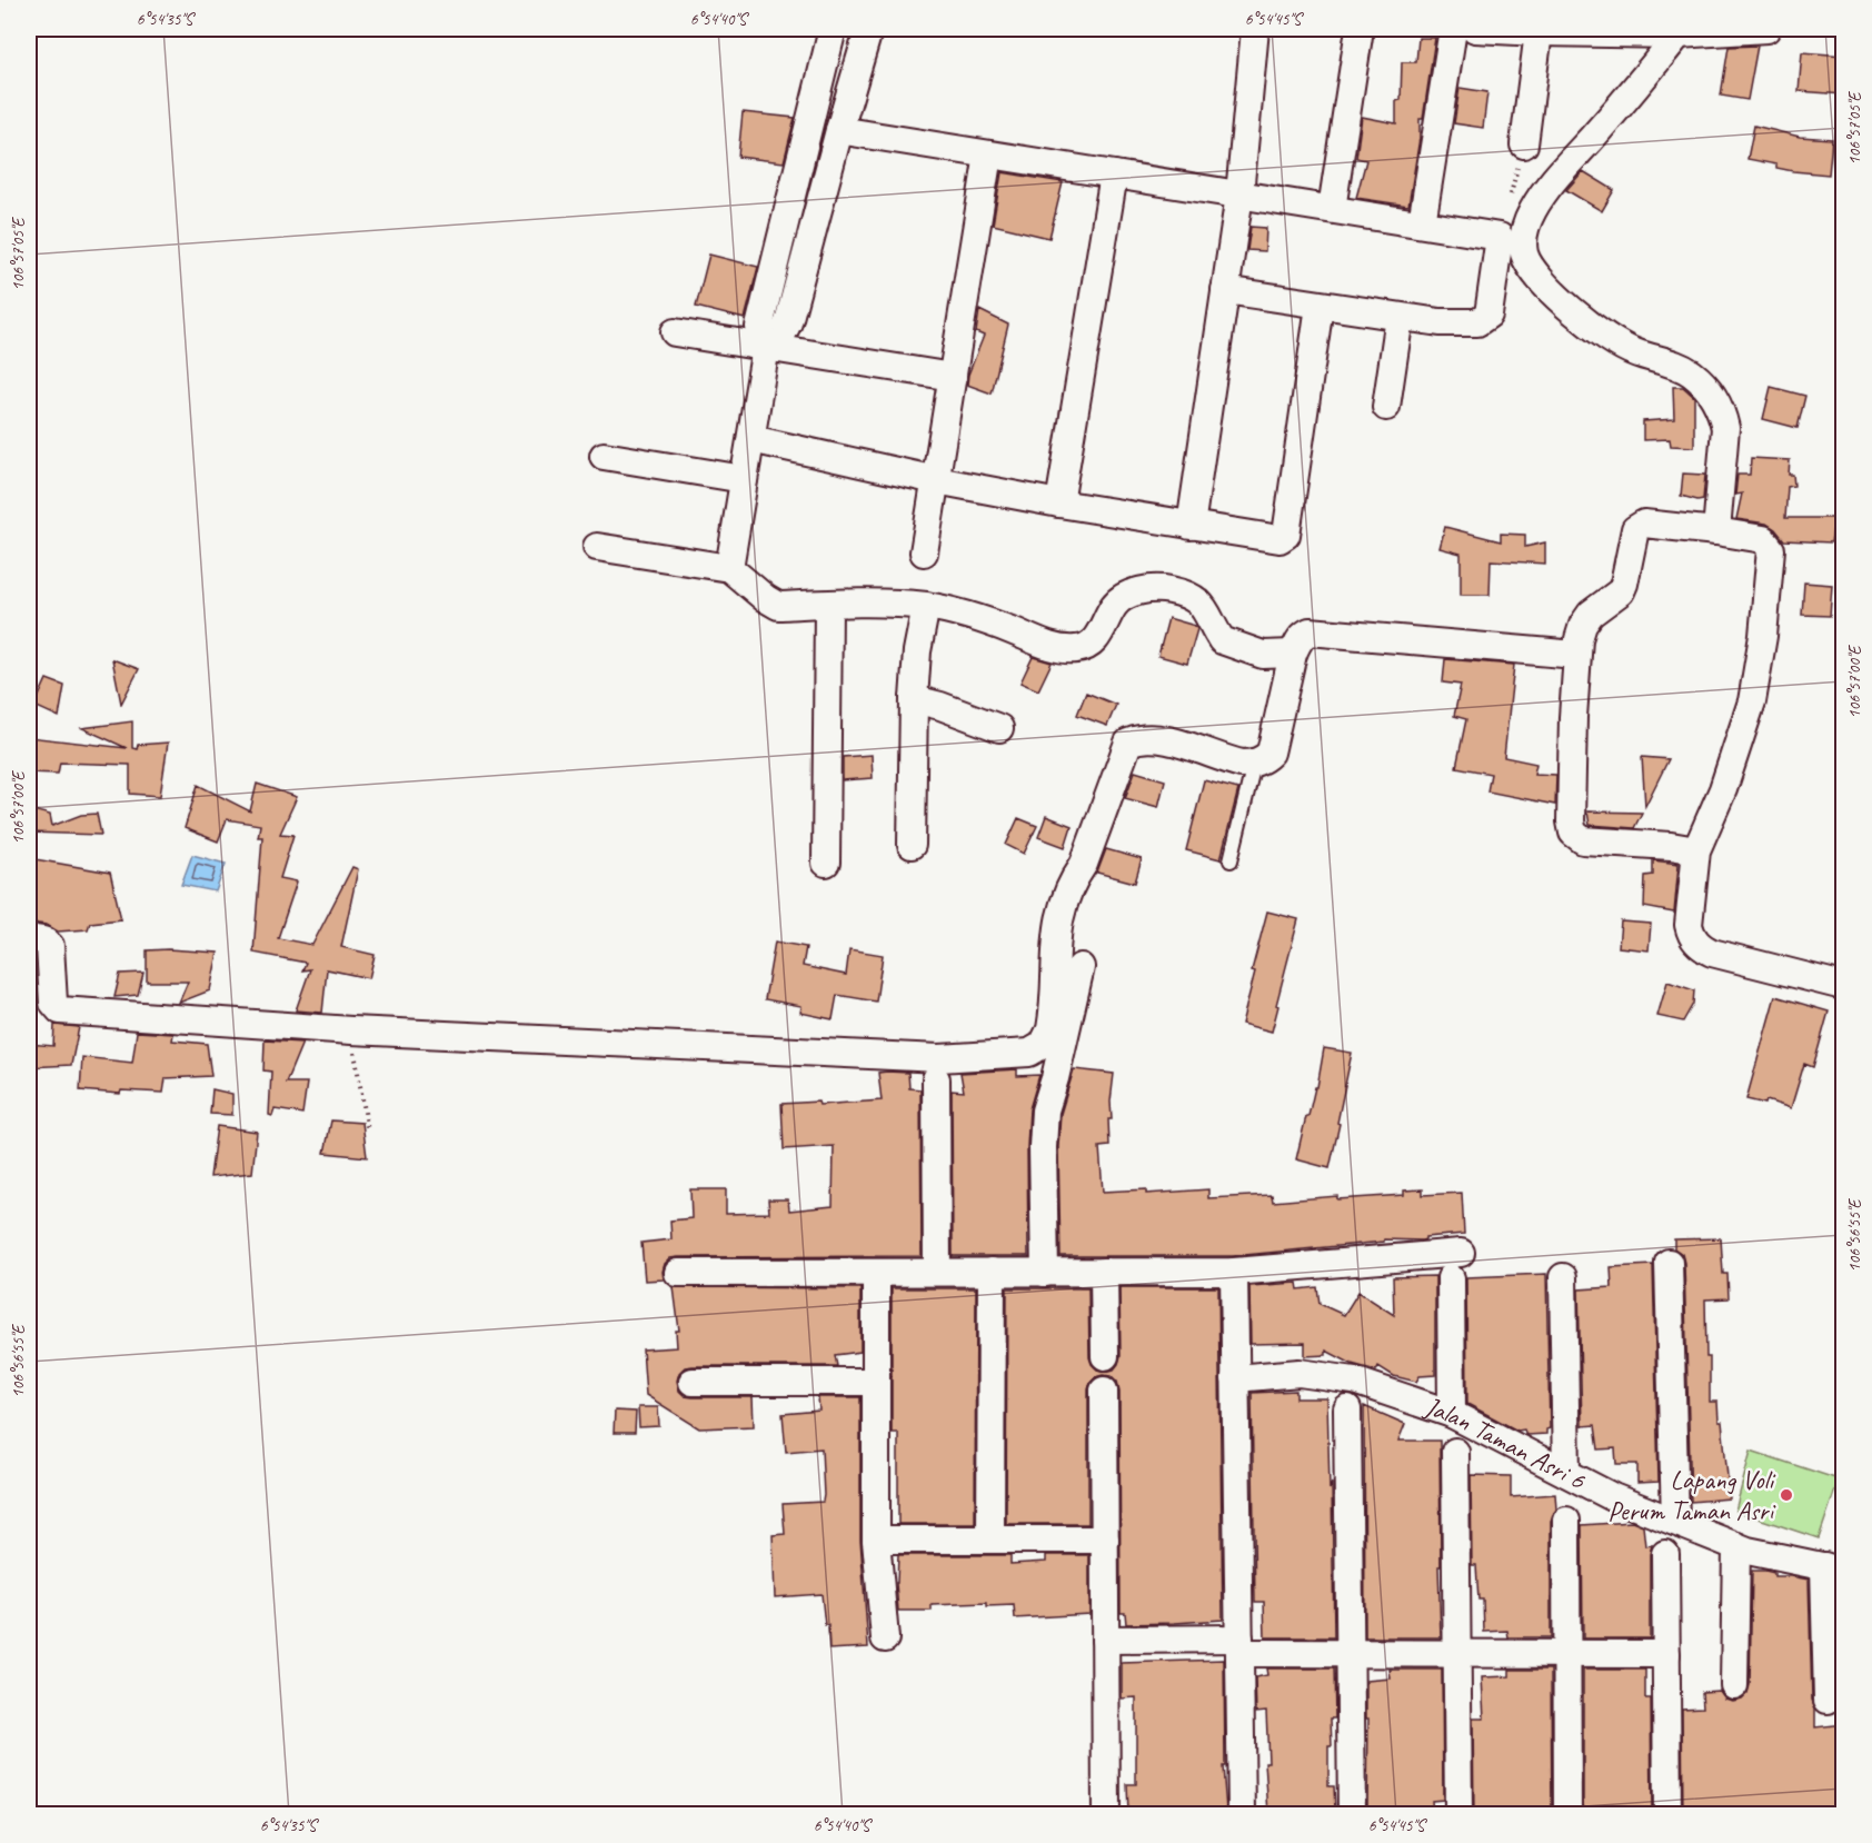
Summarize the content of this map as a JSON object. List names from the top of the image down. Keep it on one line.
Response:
{"streets":{"street":["Jalan Taman Asri 6"]},"places":["Lapang Voli Perum Taman Asri"],"coordinates":["6°54'35\"S","6°54'40\"S","6°54'45\"S","106°57'05\"E","106°57'00\"E","106°56'55\"E"]}
